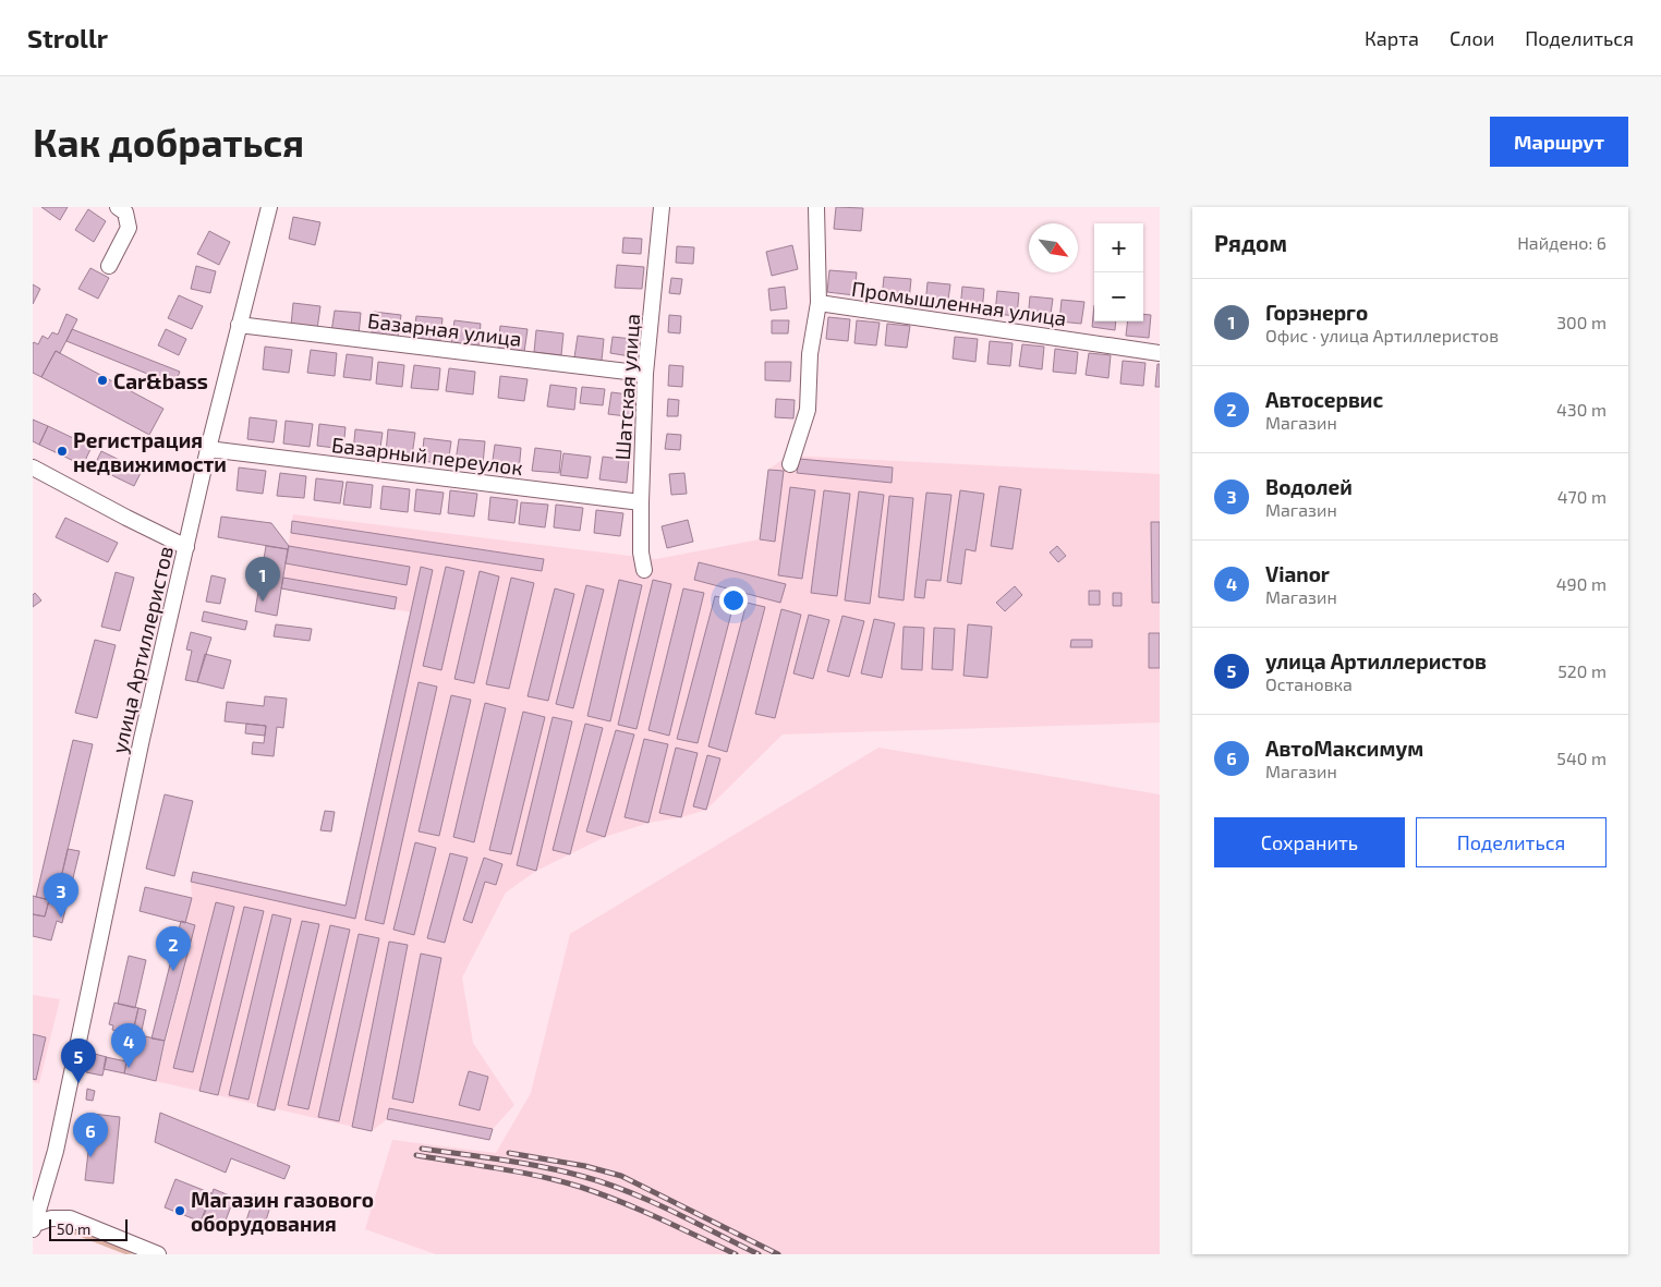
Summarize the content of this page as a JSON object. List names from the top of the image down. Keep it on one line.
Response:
{"streets":{"street":["Промышленная улица","Базарная улица","Шатская улица","Базарный переулок","улица Артиллеристов"]},"crossings":[["Базарная улица","Шатская улица"],["Базарная улица","улица Артиллеристов"],["Шатская улица","Базарный переулок"],["Базарный переулок","улица Артиллеристов"]],"places":["Car&bass","Регистрация недвижимости","Магазин газового оборудования"],"scale_bar":"50 m","north":"bottom right","page":{"header":"Strollr","nav":["Карта","Слои","Поделиться"],"buttons":["Маршрут",["Сохранить","Поделиться"]],"title":"Как добраться","heading":["Рядом","Найдено: 6"],"map_buttons":["+","−"],"list":[{"mark":"1","name":"Горэнерго","note":"Офис · улица Артиллеристов","value":"300 m"},{"mark":"2","name":"Автосервис","note":"Магазин","value":"430 m"},{"mark":"3","name":"Водолей","note":"Магазин","value":"470 m"},{"mark":"4","name":"Vianor","note":"Магазин","value":"490 m"},{"mark":"5","name":"улица Артиллеристов","note":"Остановка","value":"520 m"},{"mark":"6","name":"АвтоМаксимум","note":"Магазин","value":"540 m"}],"pins":["1","3","2","4","5","6"],"scale":"50 m"}}
